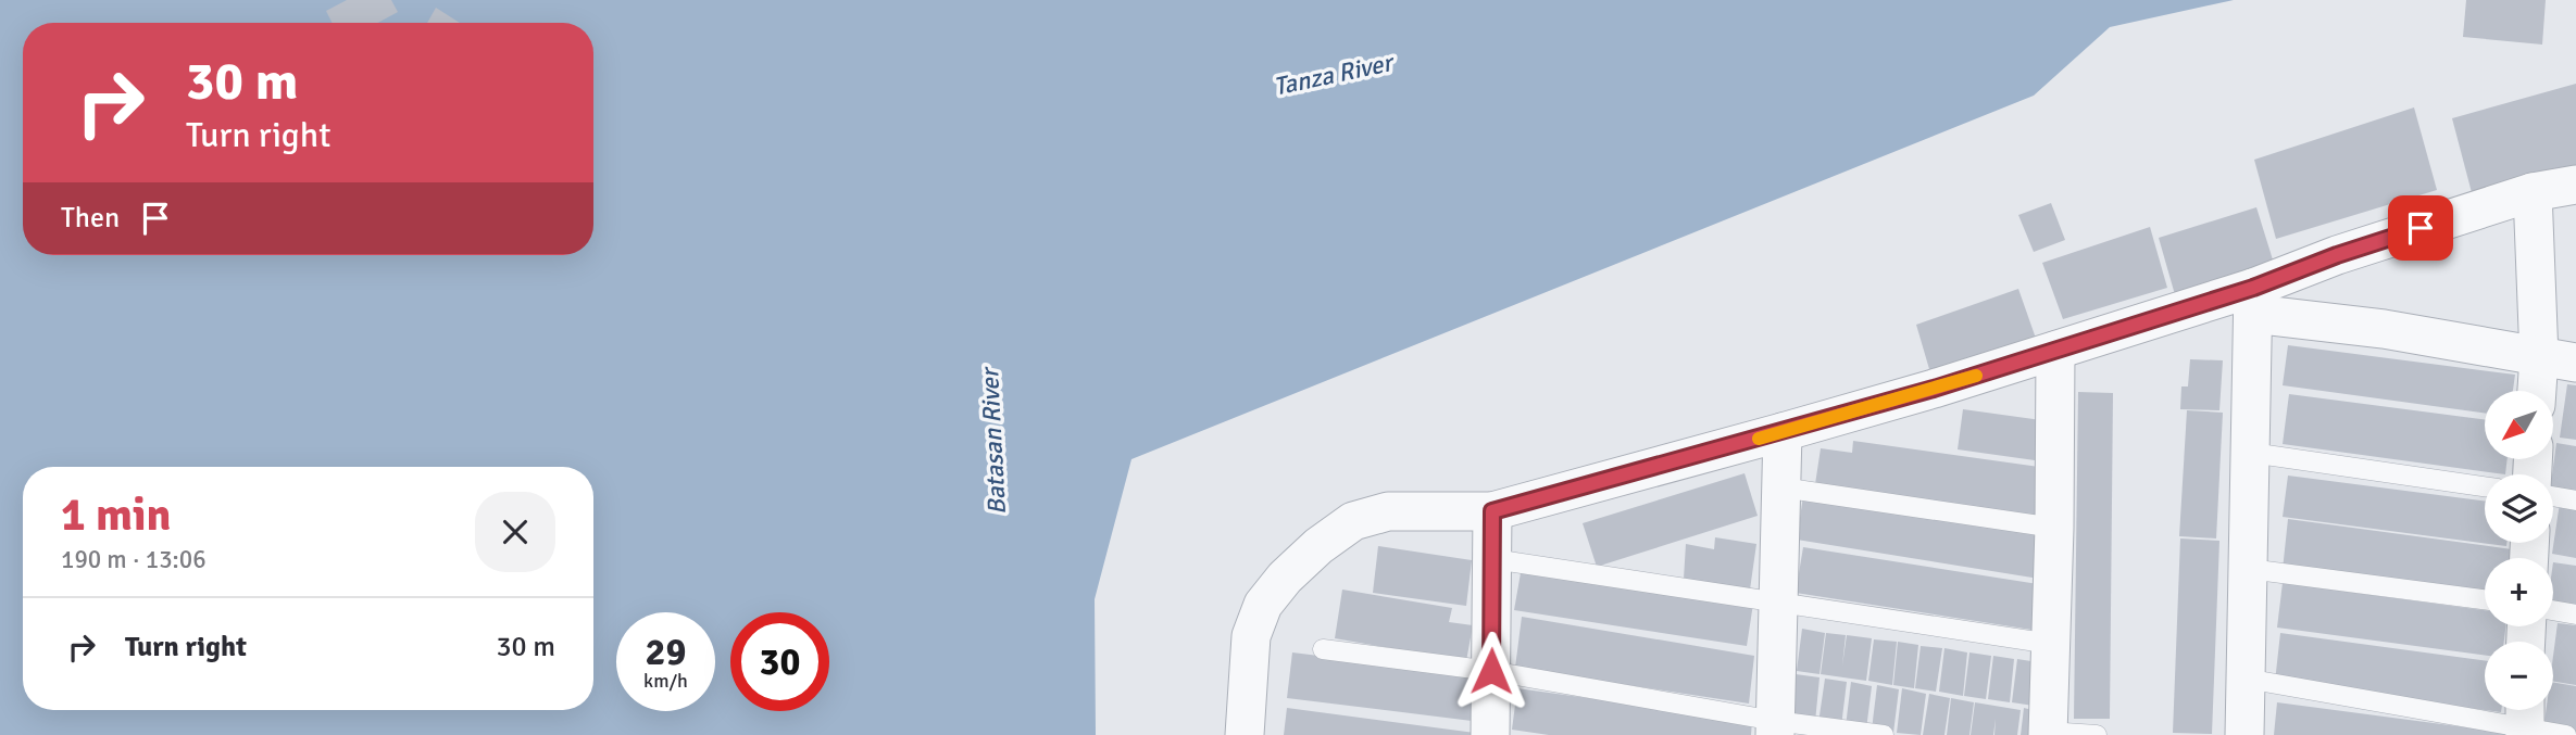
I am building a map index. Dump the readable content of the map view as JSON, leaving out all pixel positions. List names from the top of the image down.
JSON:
{
  "water": ["Tanza River", "Batasan River"],
  "north": "bottom left",
  "page": {
    "turn": ["30 m", "Turn right"],
    "then": "Then",
    "map_buttons": ["+", "−"],
    "heading": ["1 min", "190 m · 13:06"],
    "list": [
      {
        "name": "Turn right",
        "value": "30 m"
      }
    ],
    "speed": "29 km/h",
    "limit": "30"
  }
}
